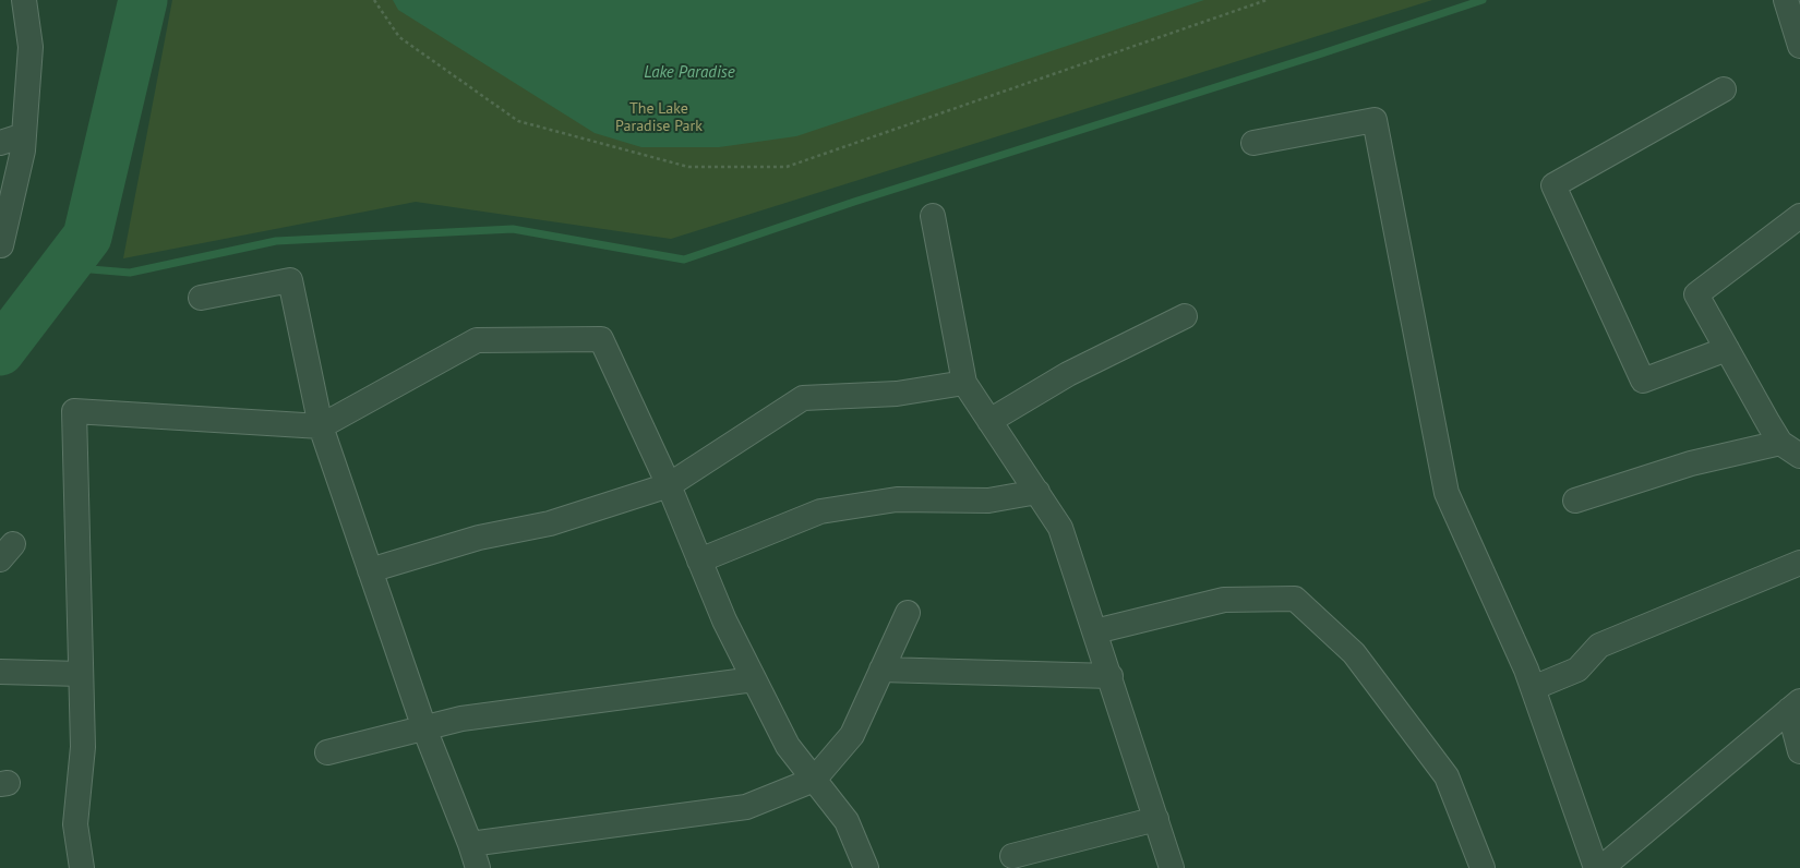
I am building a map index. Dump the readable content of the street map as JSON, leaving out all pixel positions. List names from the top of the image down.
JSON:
{
  "water": ["Lake Paradise"],
  "parks": ["The Lake Paradise Park"]
}
